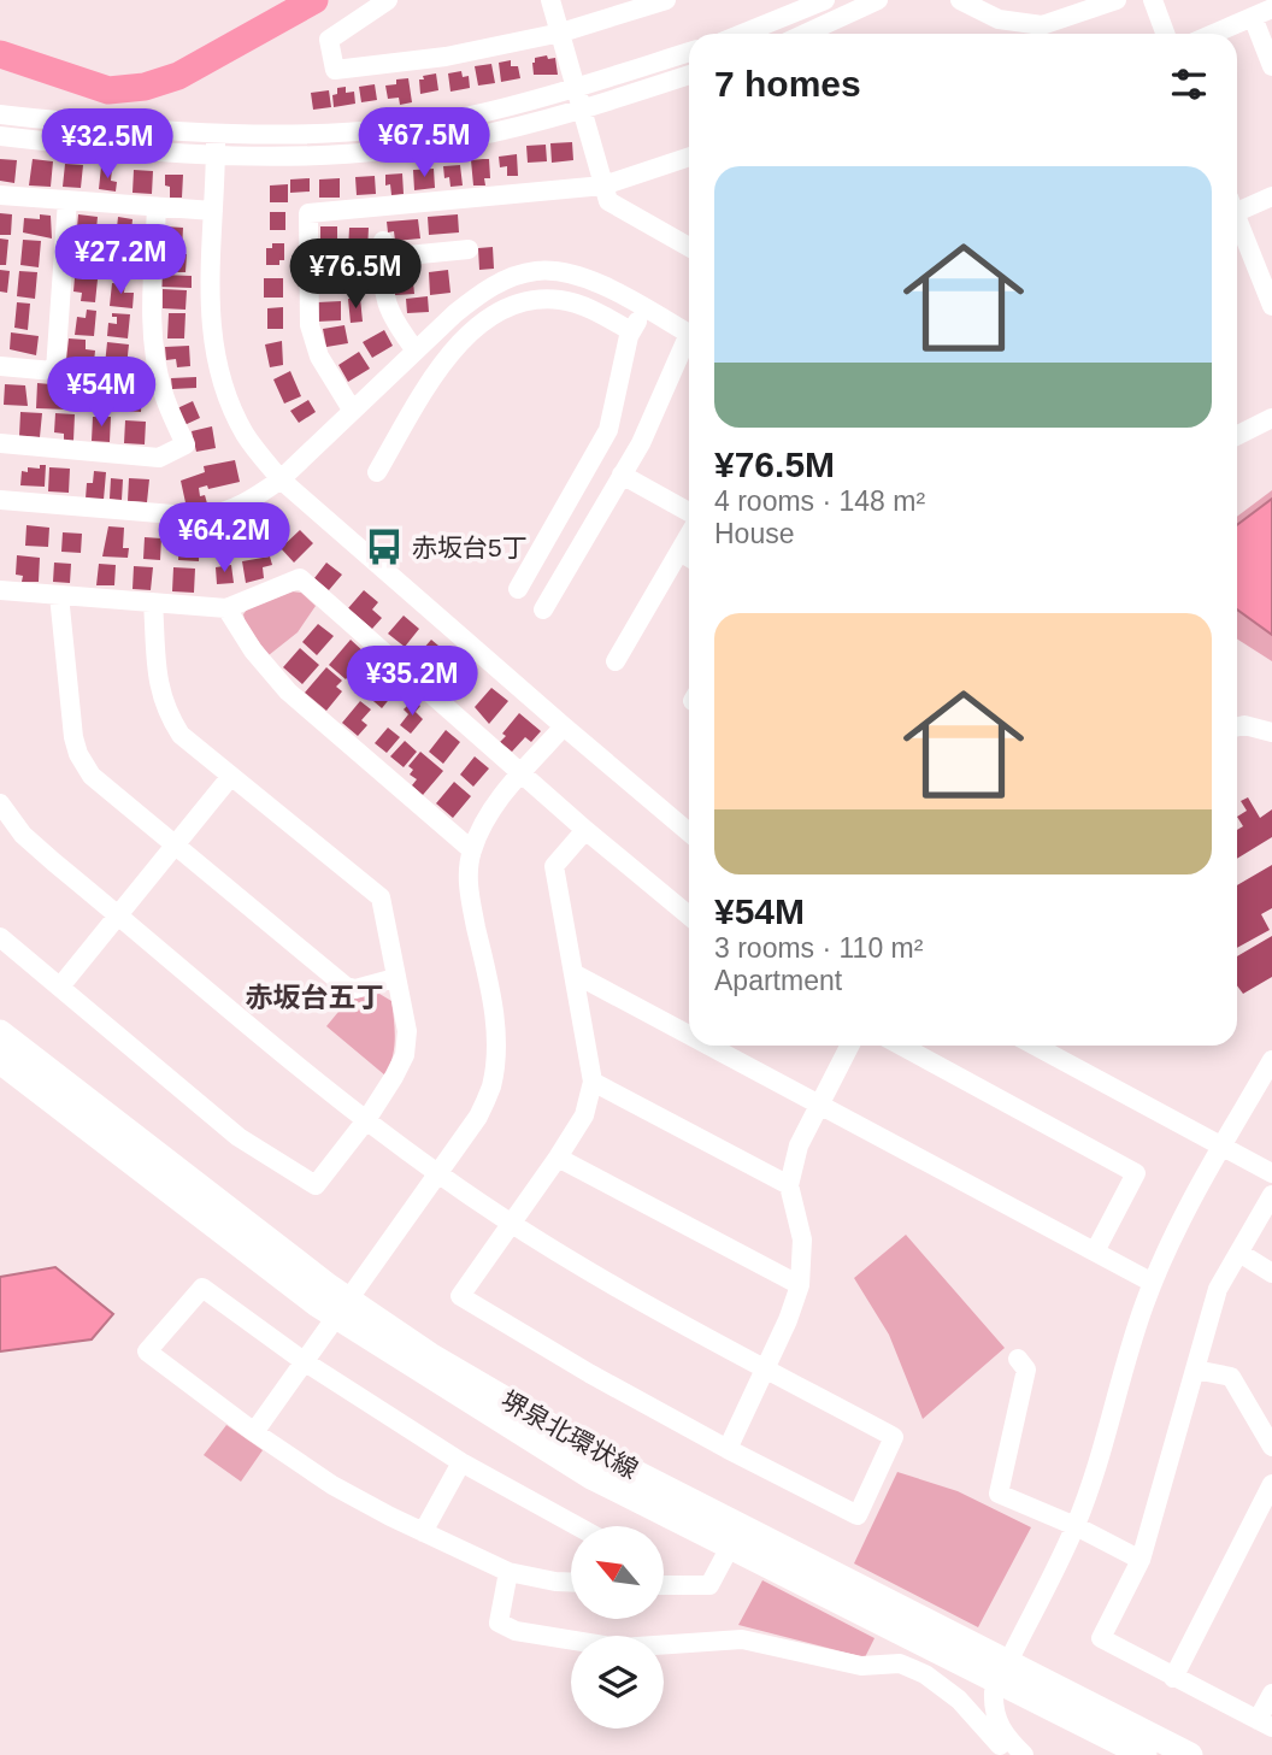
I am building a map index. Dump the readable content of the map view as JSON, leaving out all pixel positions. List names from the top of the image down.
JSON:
{
  "streets": {
    "main road": ["堺泉北環状線"]
  },
  "districts": ["赤坂台五丁"],
  "places": {
    "bus stop": ["赤坂台5丁"]
  },
  "north": "top left",
  "page": {
    "heading": "7 homes",
    "price": [
      "¥67.5M",
      "¥32.5M",
      "¥27.2M",
      "¥76.5M",
      "¥54M",
      "¥64.2M",
      "¥35.2M"
    ],
    "list": [
      {
        "name": "¥76.5M",
        "note": "4 rooms · 148 m² · House"
      },
      {
        "name": "¥54M",
        "note": "3 rooms · 110 m² · Apartment"
      }
    ]
  }
}
